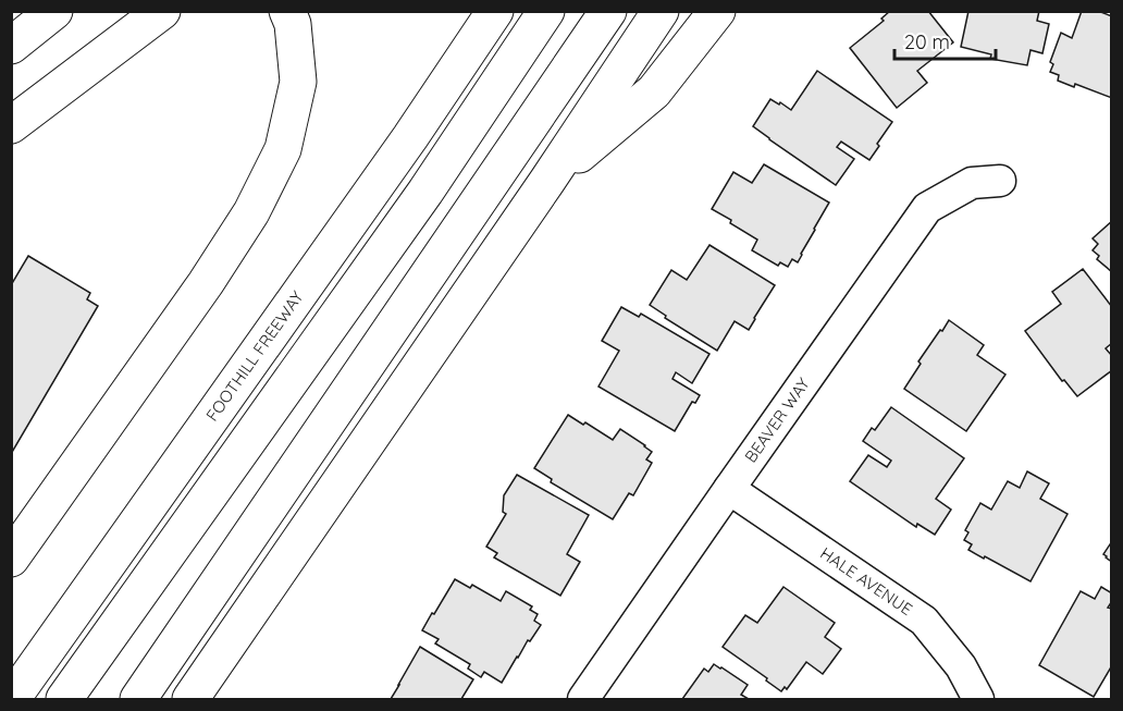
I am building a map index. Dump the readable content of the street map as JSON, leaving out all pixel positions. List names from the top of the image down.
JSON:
{
  "streets": {
    "main road": ["FOOTHILL FREEWAY"],
    "street": ["BEAVER WAY", "HALE AVENUE"]
  },
  "crossings": [
    ["BEAVER WAY", "HALE AVENUE"]
  ],
  "scale_bar": "20 m"
}
